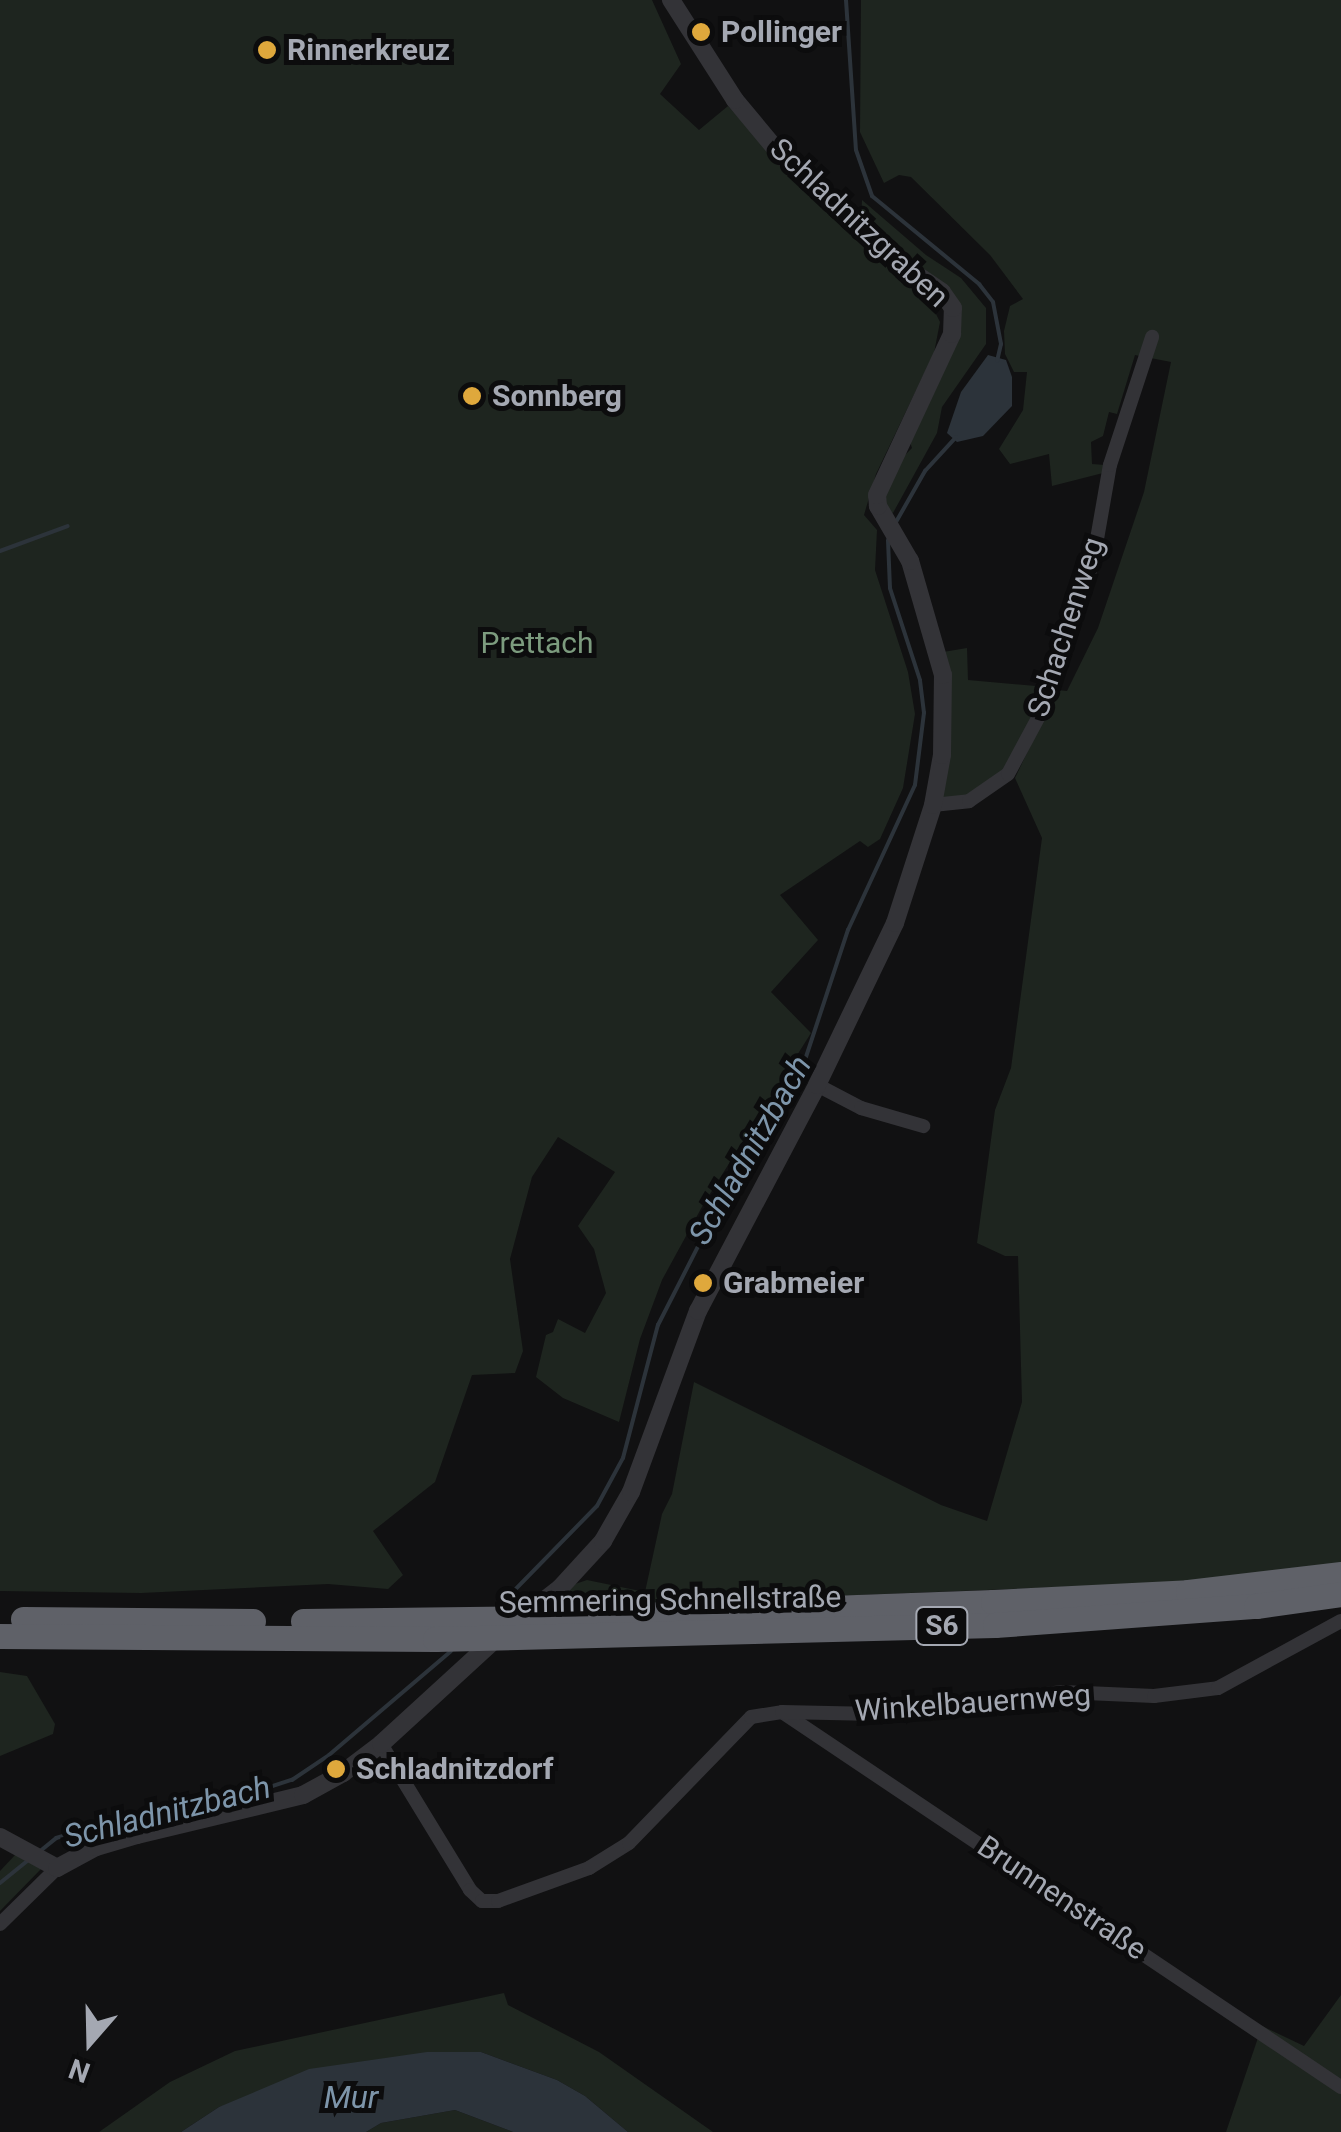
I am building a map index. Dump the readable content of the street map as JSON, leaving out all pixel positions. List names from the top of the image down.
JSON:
{
  "streets": {
    "highway": ["Semmering Schnellstraße", "S6"],
    "street": [
      "Schladnitzgraben",
      "Schachenweg",
      "Winkelbauernweg",
      "Brunnenstraße"
    ]
  },
  "crossings": [
    ["Schladnitzgraben", "Schachenweg"],
    ["Schladnitzgraben", "Winkelbauernweg"],
    ["Winkelbauernweg", "Brunnenstraße"]
  ],
  "water": ["Schladnitzbach", "Mur"],
  "parks": ["Prettach"],
  "places": [
    "Pollinger",
    "Rinnerkreuz",
    "Sonnberg",
    "Grabmeier",
    "Schladnitzdorf"
  ],
  "north": "bottom"
}
